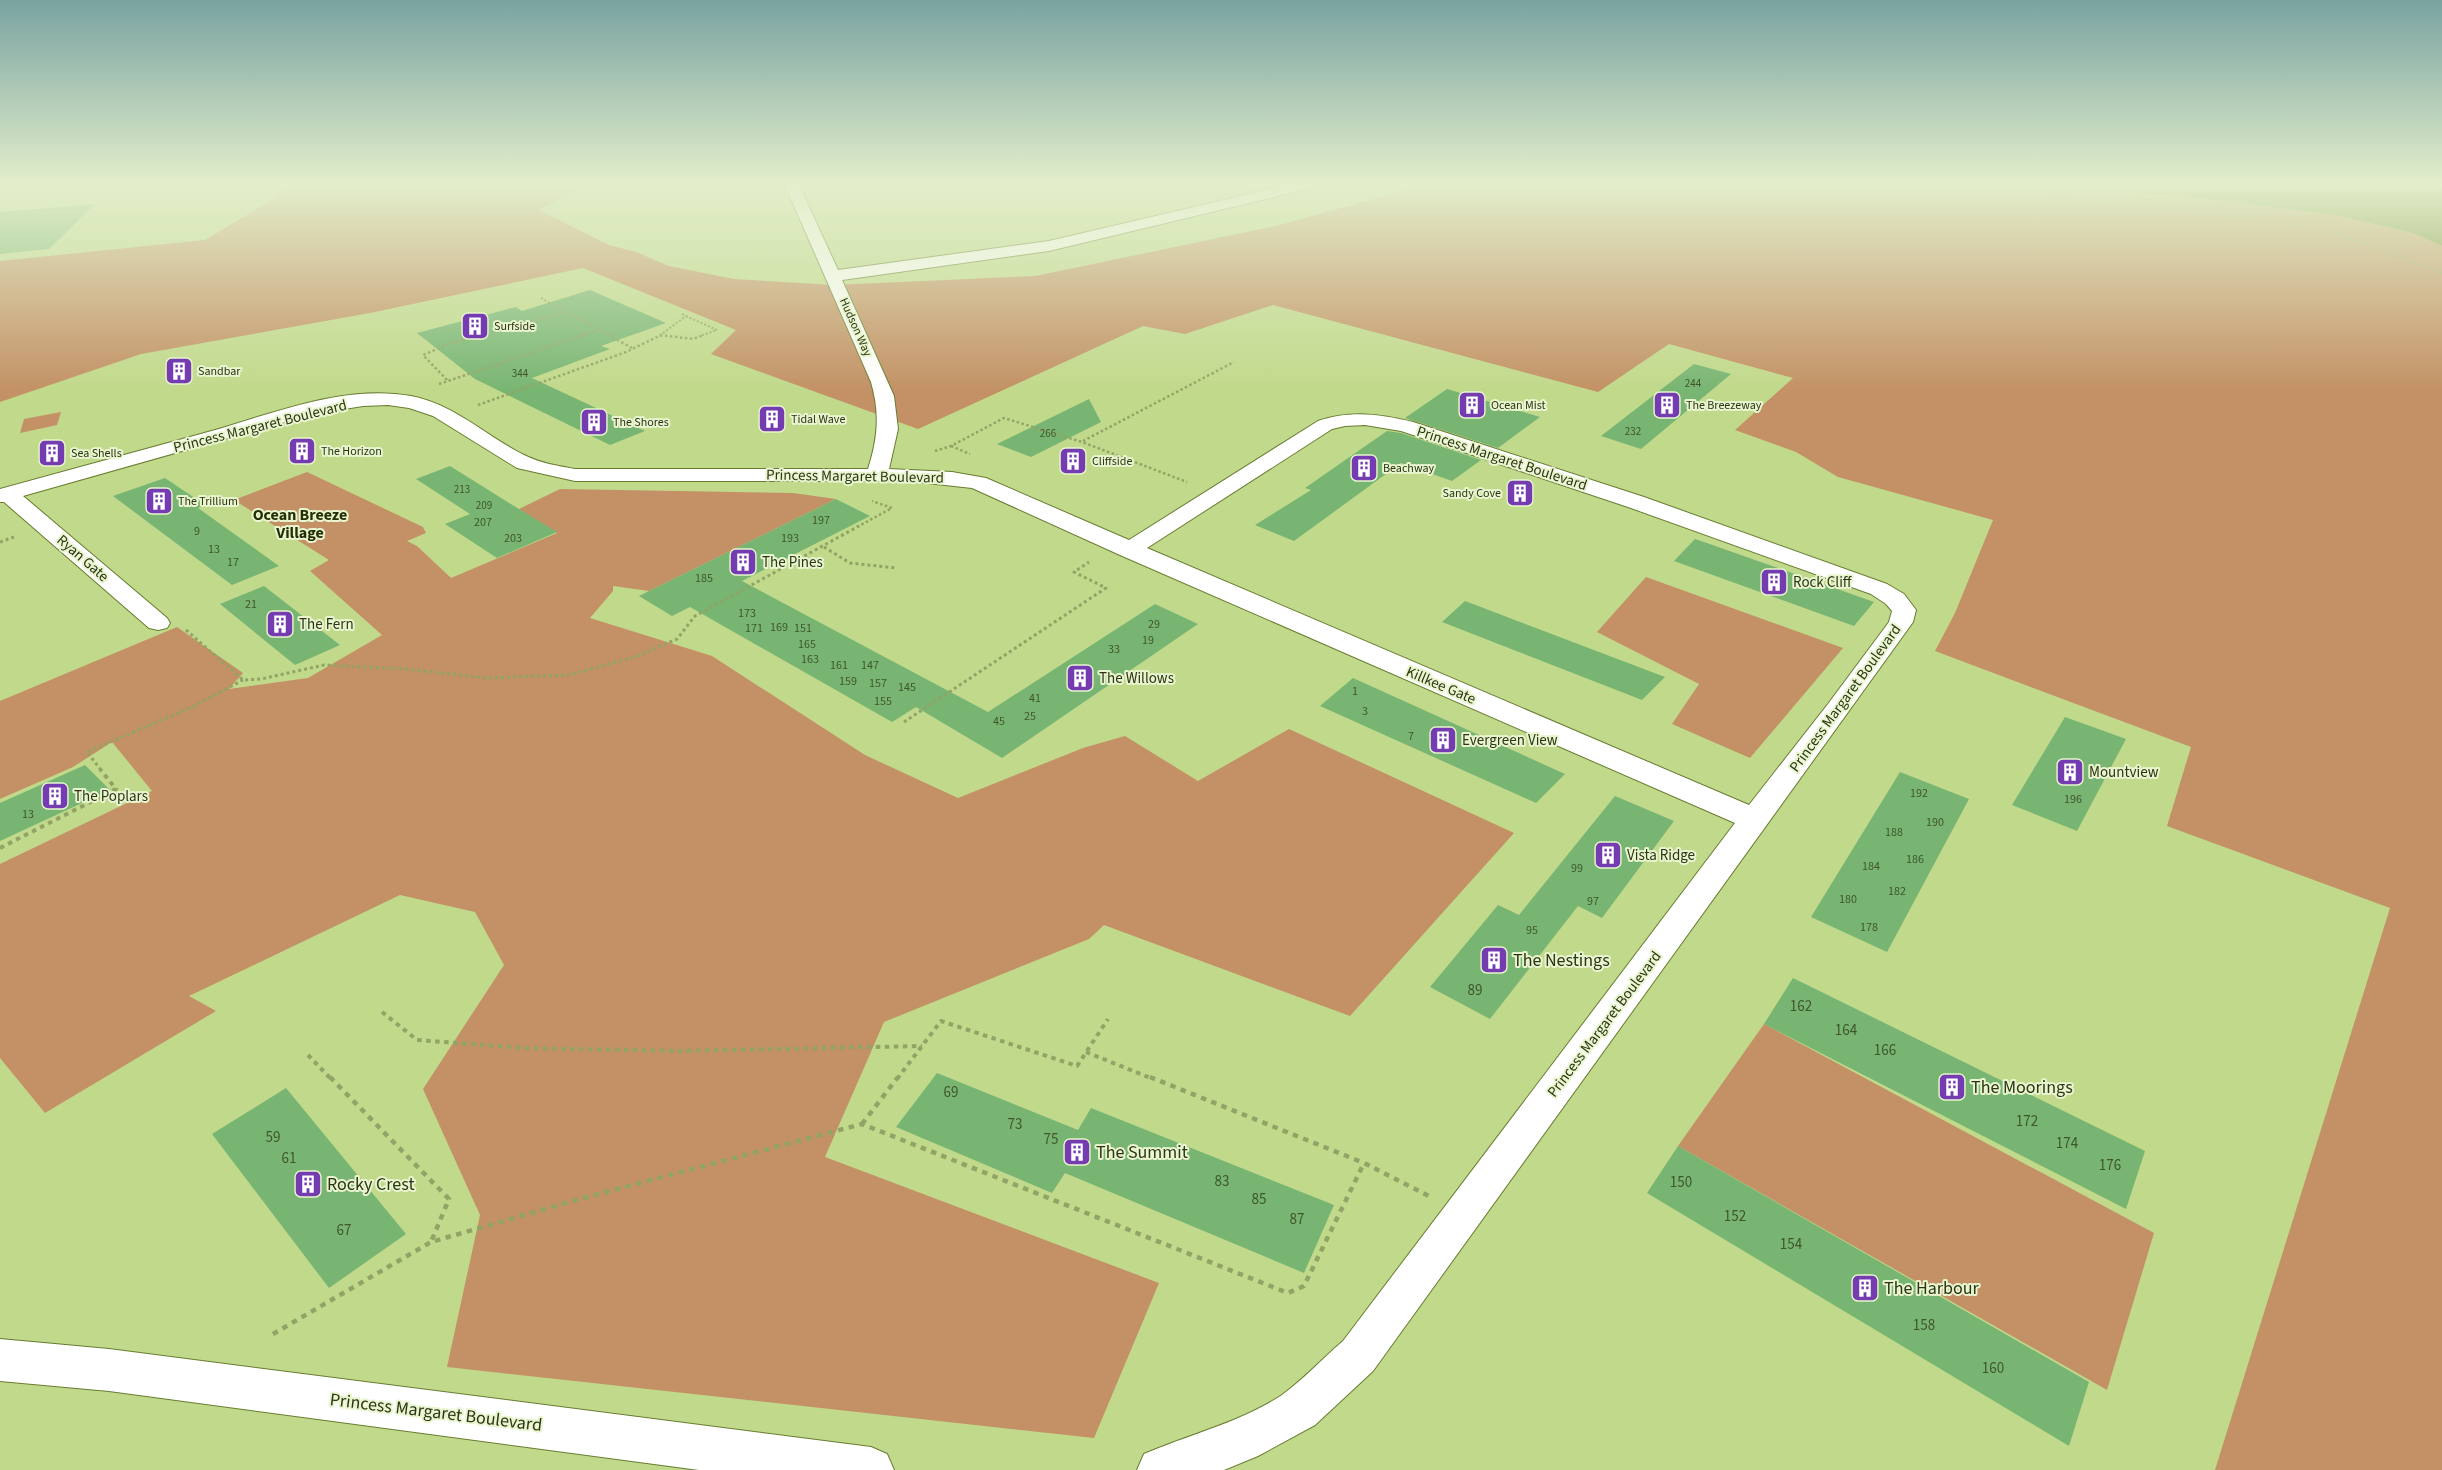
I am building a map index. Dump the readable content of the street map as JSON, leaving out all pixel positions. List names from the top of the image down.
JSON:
{
  "streets": {
    "street": [
      "Hudson Way",
      "Princess Margaret Boulevard",
      "Ryan Gate",
      "Killkee Gate"
    ]
  },
  "crossings": [
    ["Hudson Way", "Princess Margaret Boulevard"],
    ["Princess Margaret Boulevard", "Ryan Gate"],
    ["Princess Margaret Boulevard", "Killkee Gate"]
  ],
  "districts": ["Ocean Breeze Village"],
  "places": {
    "building": [
      "Surfside",
      "Sandbar",
      "Ocean Mist",
      "The Breezeway",
      "Tidal Wave",
      "The Shores",
      "The Horizon",
      "Sea Shells",
      "Cliffside",
      "Beachway",
      "Sandy Cove",
      "The Trillium",
      "The Pines",
      "Rock Cliff",
      "The Fern",
      "The Willows",
      "Evergreen View",
      "Mountview",
      "The Poplars",
      "Vista Ridge",
      "The Nestings",
      "The Moorings",
      "The Summit",
      "Rocky Crest",
      "The Harbour"
    ]
  },
  "house_numbers": [
    "344",
    "244",
    "232",
    "266",
    "213",
    "209",
    "197",
    "207",
    "9",
    "203",
    "193",
    "13",
    "17",
    "185",
    "21",
    "173",
    "29",
    "169",
    "171",
    "151",
    "19",
    "165",
    "33",
    "163",
    "161",
    "147",
    "159",
    "157",
    "145",
    "1",
    "41",
    "155",
    "3",
    "25",
    "45",
    "7",
    "192",
    "196",
    "13",
    "190",
    "188",
    "186",
    "184",
    "99",
    "182",
    "180",
    "97",
    "178",
    "95",
    "89",
    "162",
    "164",
    "166",
    "69",
    "172",
    "73",
    "59",
    "75",
    "174",
    "61",
    "176",
    "83",
    "150",
    "85",
    "152",
    "87",
    "67",
    "154",
    "158",
    "160"
  ]
}
